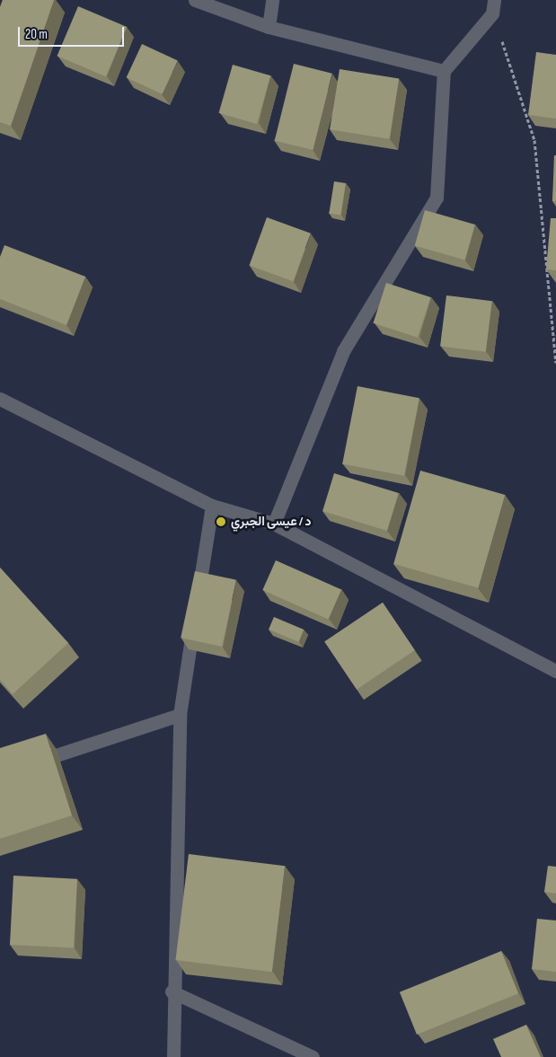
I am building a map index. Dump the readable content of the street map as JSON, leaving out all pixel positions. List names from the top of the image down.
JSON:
{
  "places": ["د / عيسى الجبري"],
  "scale_bar": "20 m"
}
